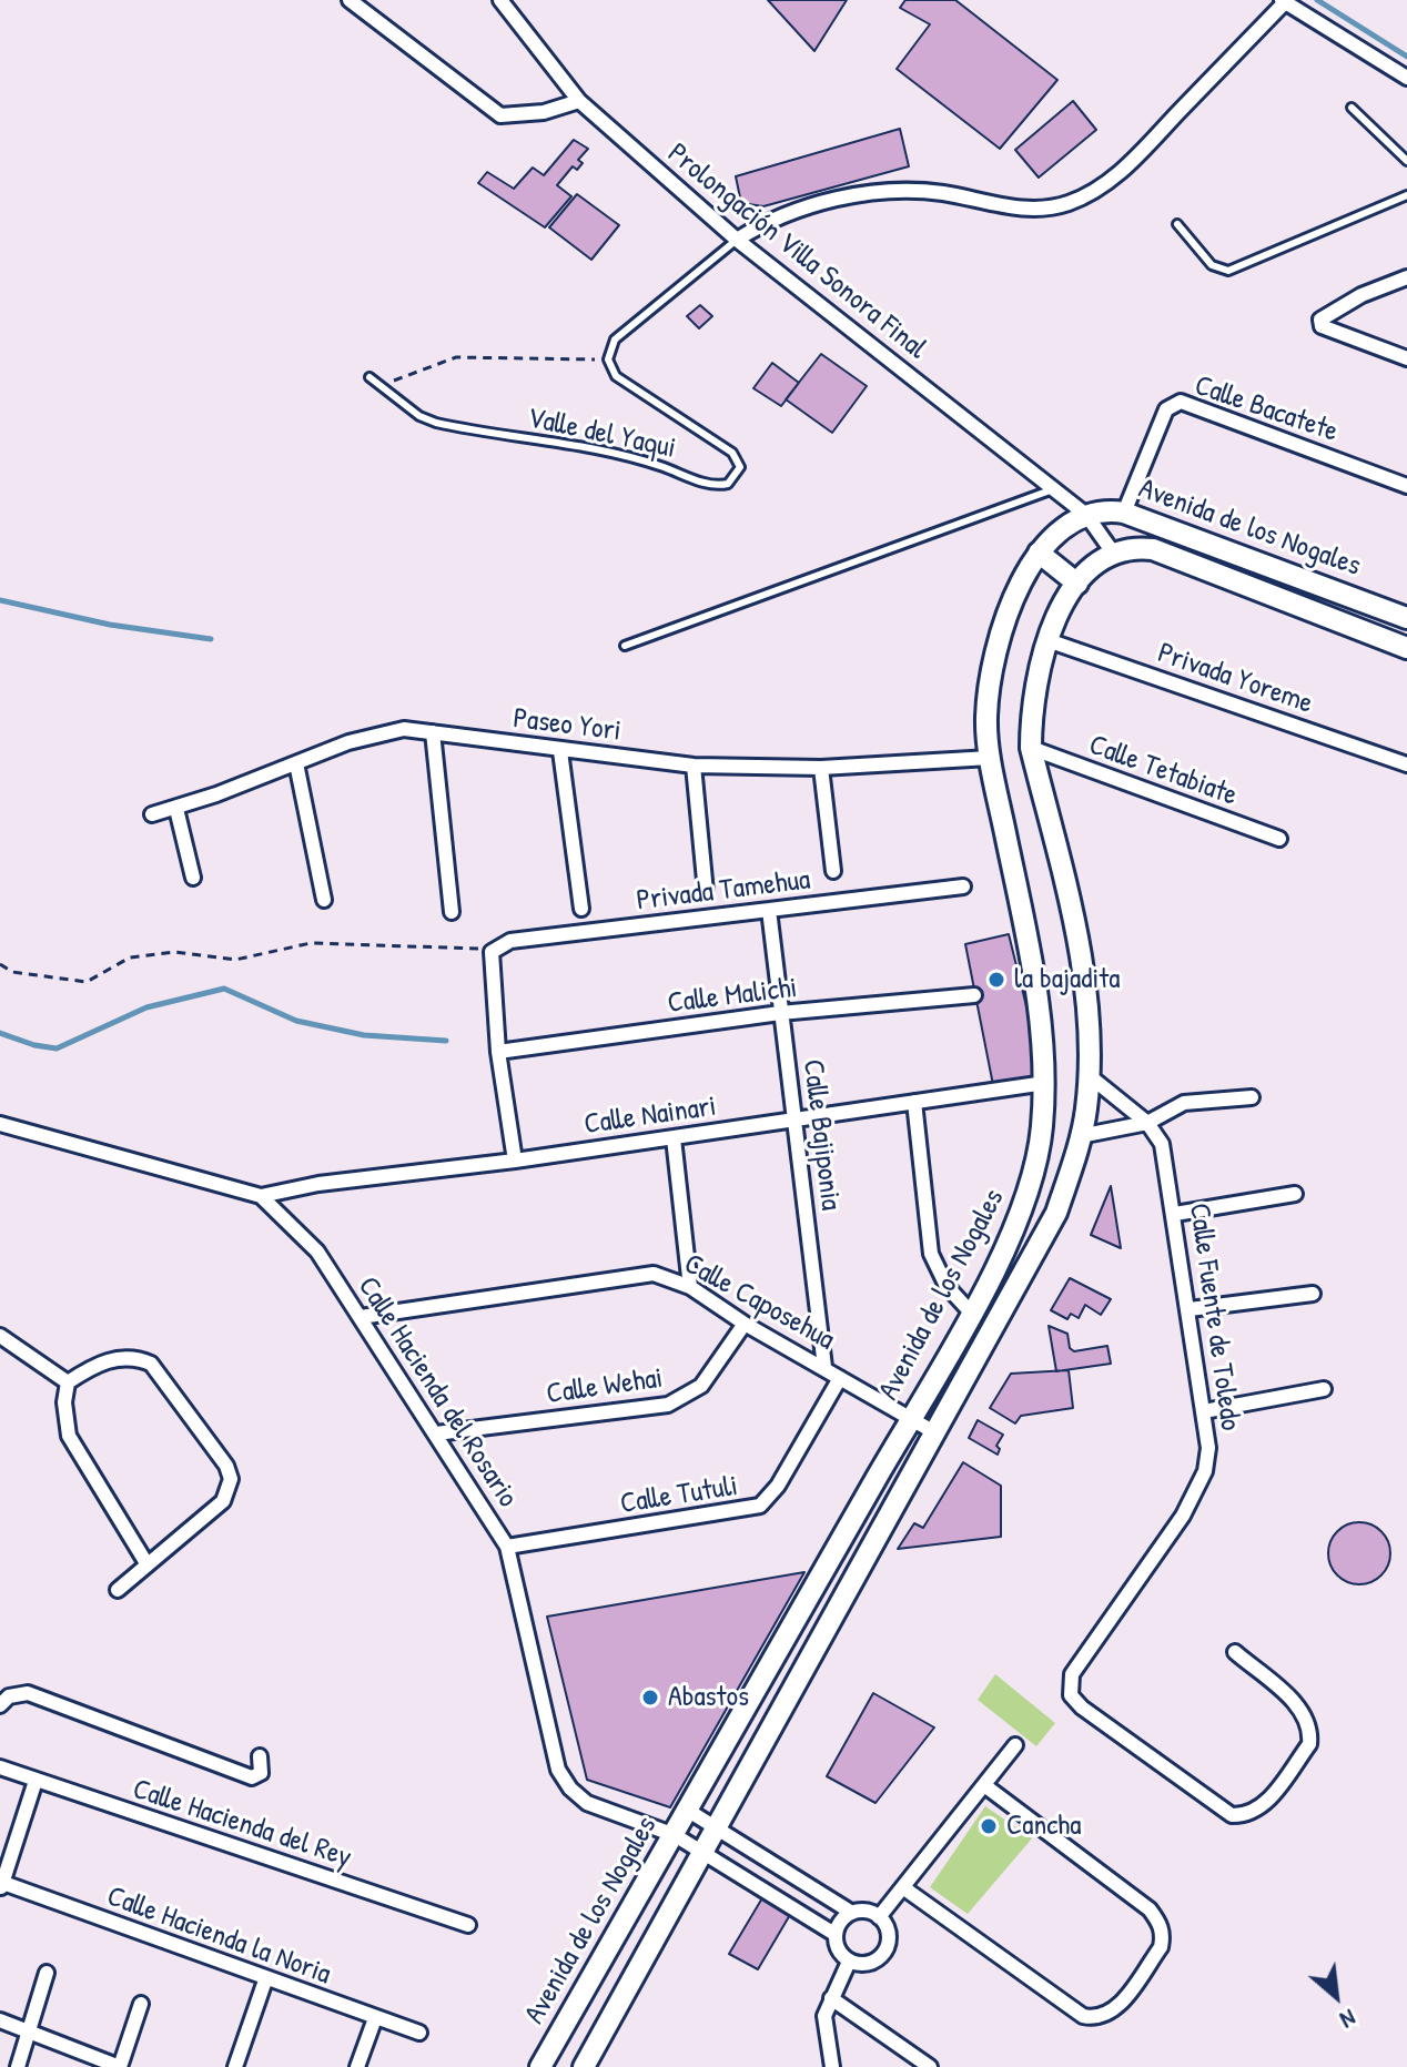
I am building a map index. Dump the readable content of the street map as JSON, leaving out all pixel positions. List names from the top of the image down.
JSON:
{
  "streets": {
    "main road": ["Avenida de los Nogales"],
    "street": [
      "Prolongación Villa Sonora Final",
      "Calle Bacatete",
      "Privada Yoreme",
      "Paseo Yori",
      "Calle Tetabiate",
      "Privada Tamehua",
      "Calle Malichi",
      "Calle Nainari",
      "Calle Bajiponia",
      "Calle Caposehua",
      "Calle Fuente de Toledo",
      "Calle Wehai",
      "Calle Hacienda del Rosario",
      "Calle Tutuli",
      "Calle Hacienda del Rey",
      "Calle Hacienda la Noria"
    ],
    "lane": ["Valle del Yaqui"]
  },
  "crossings": [
    ["Prolongación Villa Sonora Final", "Avenida de los Nogales"],
    ["Calle Bacatete", "Avenida de los Nogales"],
    ["Avenida de los Nogales", "Privada Yoreme"],
    ["Avenida de los Nogales", "Paseo Yori"],
    ["Avenida de los Nogales", "Calle Tetabiate"],
    ["Avenida de los Nogales", "Calle Nainari"],
    ["Avenida de los Nogales", "Calle Caposehua"],
    ["Avenida de los Nogales", "Calle Fuente de Toledo"],
    ["Avenida de los Nogales", "Calle Hacienda del Rosario"],
    ["Privada Tamehua", "Calle Bajiponia"],
    ["Calle Malichi", "Calle Bajiponia"],
    ["Calle Nainari", "Calle Bajiponia"],
    ["Calle Nainari", "Calle Hacienda del Rosario"],
    ["Calle Bajiponia", "Calle Caposehua"],
    ["Calle Caposehua", "Calle Wehai"],
    ["Calle Caposehua", "Calle Hacienda del Rosario"],
    ["Calle Caposehua", "Calle Tutuli"],
    ["Calle Wehai", "Calle Hacienda del Rosario"],
    ["Calle Hacienda del Rosario", "Calle Tutuli"]
  ],
  "places": ["la bajadita", "Abastos", "Cancha"],
  "north": "bottom right"
}
